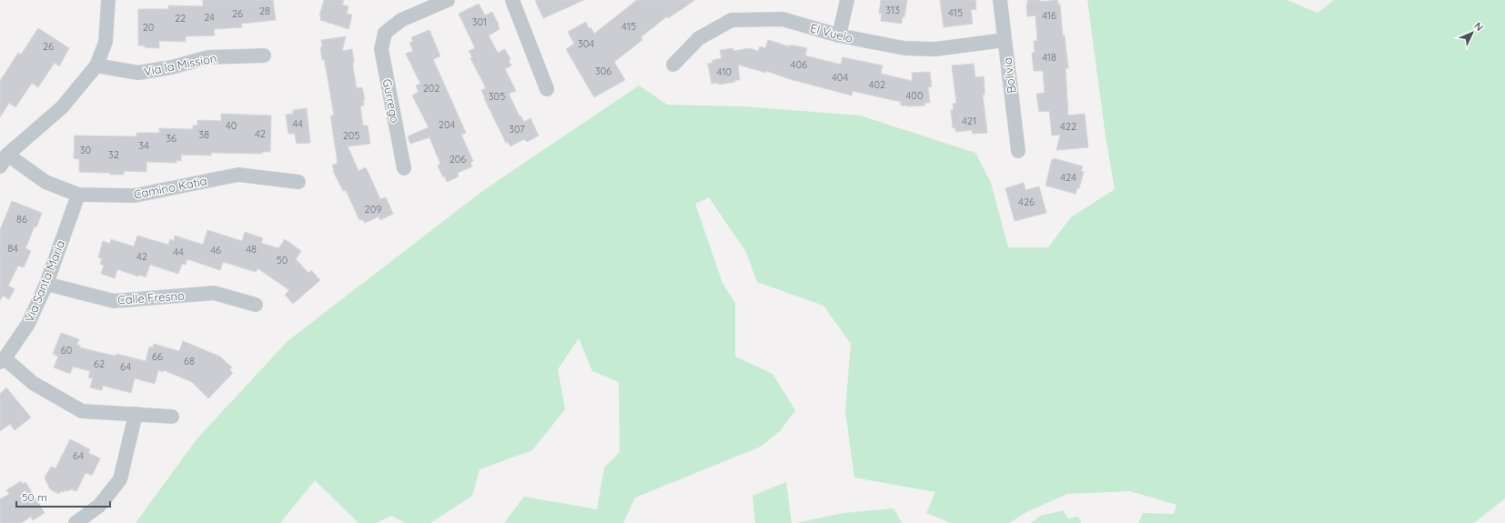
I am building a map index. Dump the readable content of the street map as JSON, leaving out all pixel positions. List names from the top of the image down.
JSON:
{
  "streets": {
    "street": [
      "El Vuelo",
      "Via la Mission",
      "Bolivia",
      "Gurrego",
      "Camino Katia",
      "Via Santa Maria",
      "Calle Fresno"
    ]
  },
  "crossings": [
    ["El Vuelo", "Bolivia"],
    ["Camino Katia", "Via Santa Maria"],
    ["Via Santa Maria", "Calle Fresno"]
  ],
  "house_numbers": [
    "313",
    "28",
    "415",
    "26",
    "416",
    "24",
    "22",
    "301",
    "415",
    "20",
    "304",
    "26",
    "418",
    "406",
    "306",
    "410",
    "404",
    "402",
    "202",
    "400",
    "305",
    "421",
    "44",
    "204",
    "40",
    "422",
    "307",
    "42",
    "38",
    "205",
    "36",
    "34",
    "30",
    "32",
    "206",
    "424",
    "426",
    "209",
    "86",
    "84",
    "48",
    "46",
    "44",
    "42",
    "50",
    "60",
    "66",
    "68",
    "62",
    "64",
    "64"
  ],
  "scale_bar": "50 m",
  "north": "top right"
}
